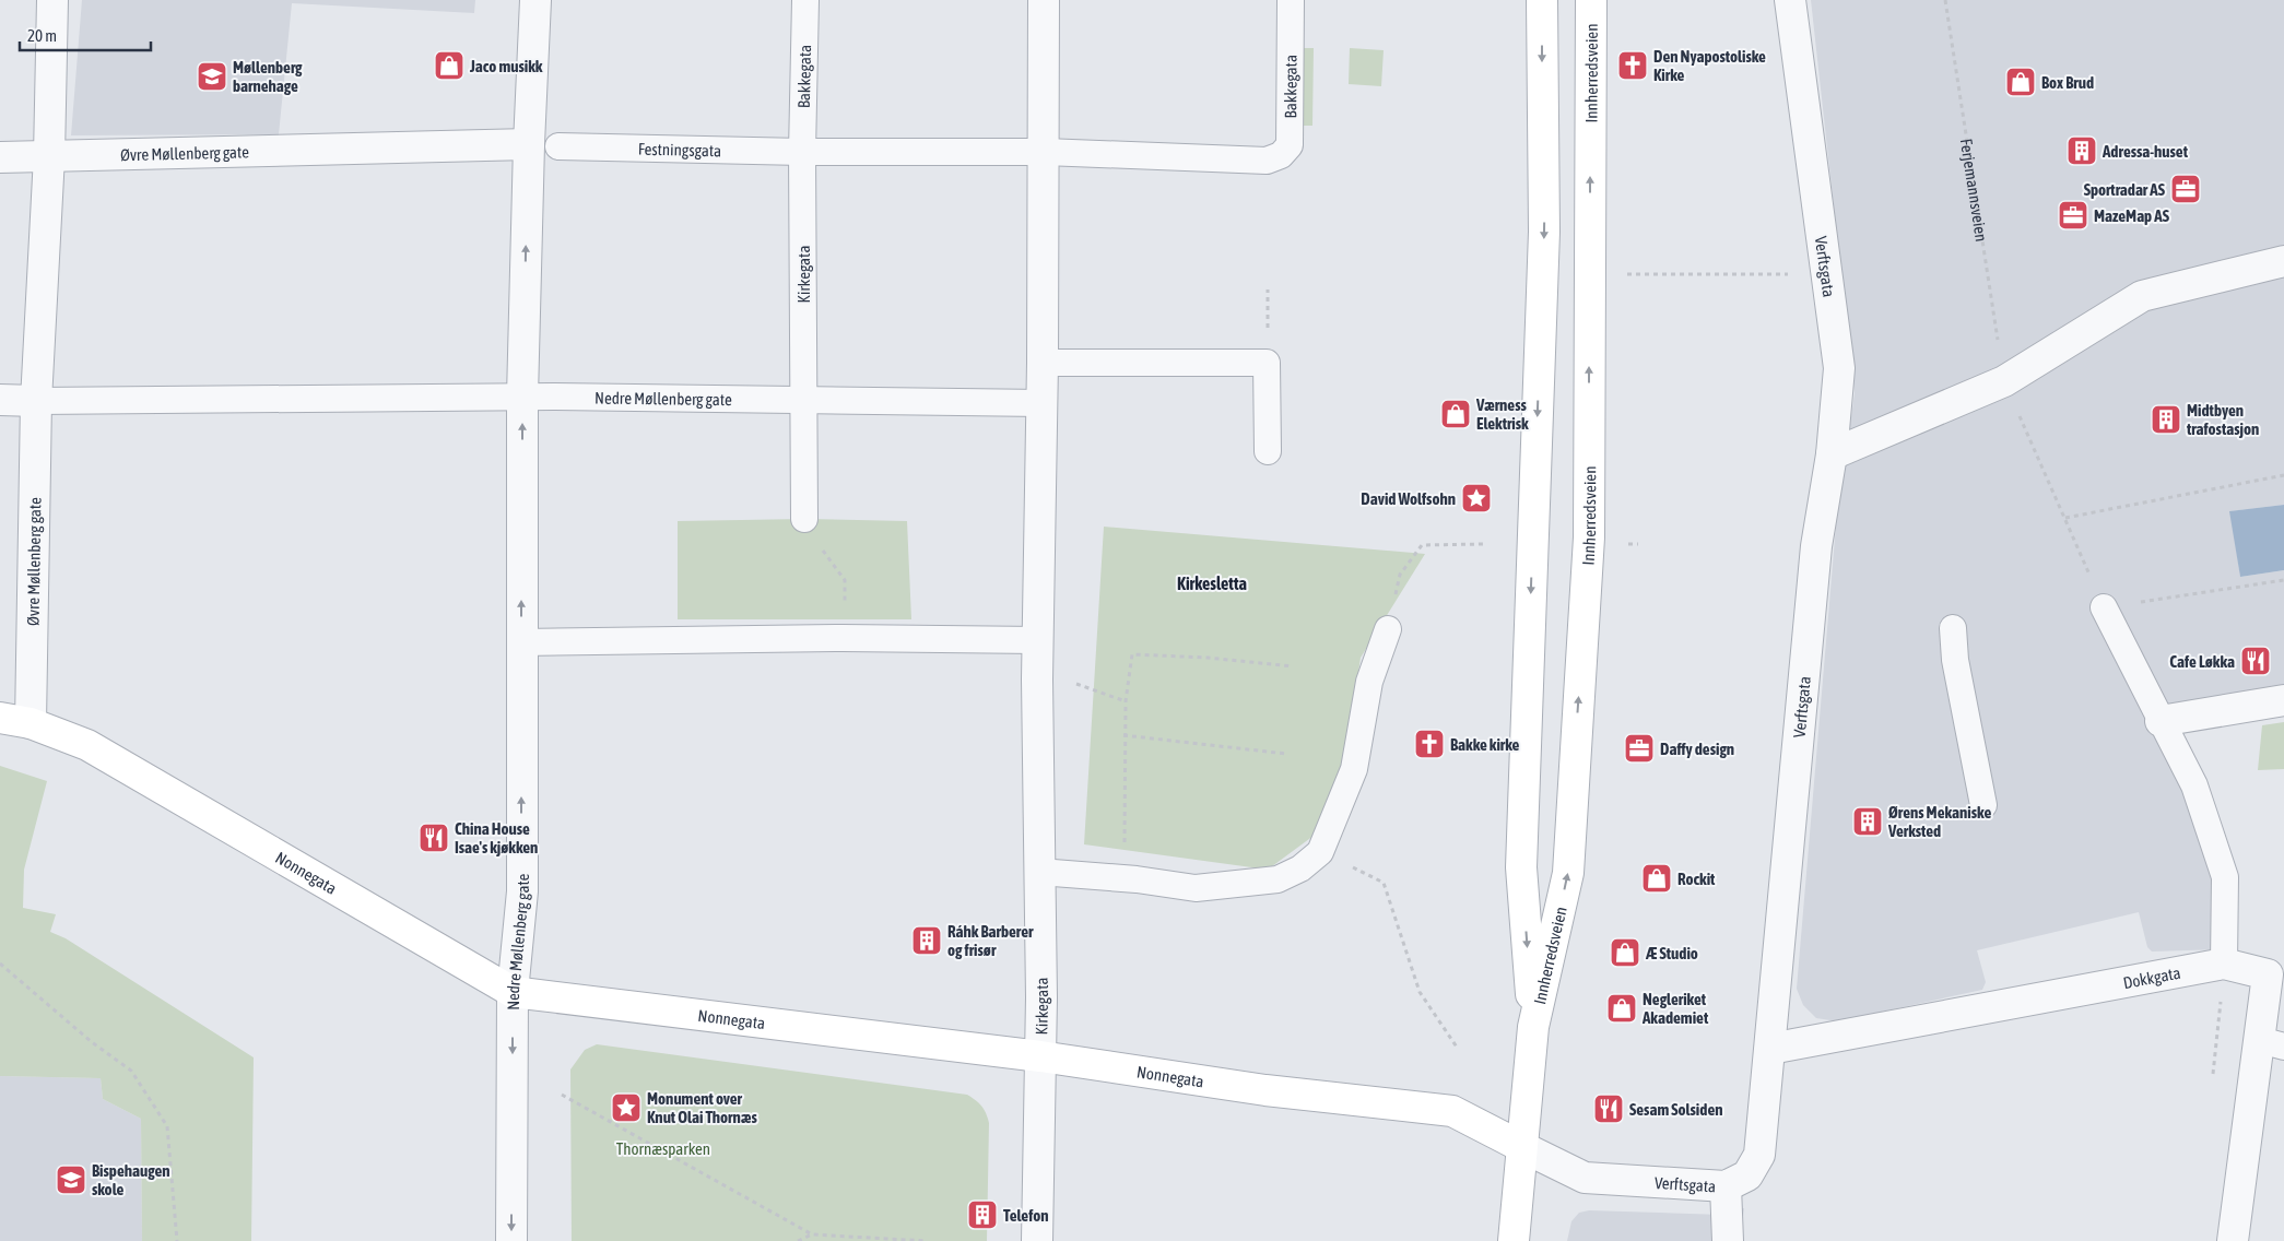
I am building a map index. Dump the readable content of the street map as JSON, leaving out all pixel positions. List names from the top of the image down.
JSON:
{
  "streets": {
    "main road": ["Innherredsveien", "Nonnegata"],
    "street": [
      "Øvre Møllenberg gate",
      "Verftsgata",
      "Kirkegata",
      "Nedre Møllenberg gate",
      "Dokkgata"
    ],
    "lane": ["Bakkegata", "Festningsgata"],
    "path": ["Ferjemannsveien"]
  },
  "crossings": [
    ["Innherredsveien", "Verftsgata"],
    ["Innherredsveien", "Nonnegata"],
    ["Bakkegata", "Festningsgata"],
    ["Bakkegata", "Kirkegata"],
    ["Festningsgata", "Kirkegata"],
    ["Øvre Møllenberg gate", "Nedre Møllenberg gate"],
    ["Øvre Møllenberg gate", "Nonnegata"],
    ["Verftsgata", "Nonnegata"],
    ["Verftsgata", "Dokkgata"],
    ["Kirkegata", "Nedre Møllenberg gate"],
    ["Kirkegata", "Nonnegata"],
    ["Nedre Møllenberg gate", "Nonnegata"]
  ],
  "districts": ["Kirkesletta"],
  "parks": ["Thornæsparken"],
  "places": {
    "shop": [
      "Jaco musikk",
      "Box Brud",
      "Værness Elektrisk",
      "Rockit",
      "Æ Studio",
      "Negleriket Akademiet"
    ],
    "church": ["Den Nyapostoliske Kirke", "Bakke kirke"],
    "school or university": ["Møllenberg barnehage", "Bispehaugen skole"],
    "building": [
      "Adressa-huset",
      "Midtbyen trafostasjon",
      "Ørens Mekaniske Verksted",
      "Ráhk Barberer og frisør",
      "Telefon"
    ],
    "office": ["Sportradar AS", "MazeMap AS", "Daffy design"],
    "place": ["David Wolfsohn", "Monument over Knut Olai Thornæs"],
    "restaurant": ["Cafe Løkka", "China House Isae's kjøkken", "Sesam Solsiden"]
  },
  "scale_bar": "20 m"
}
